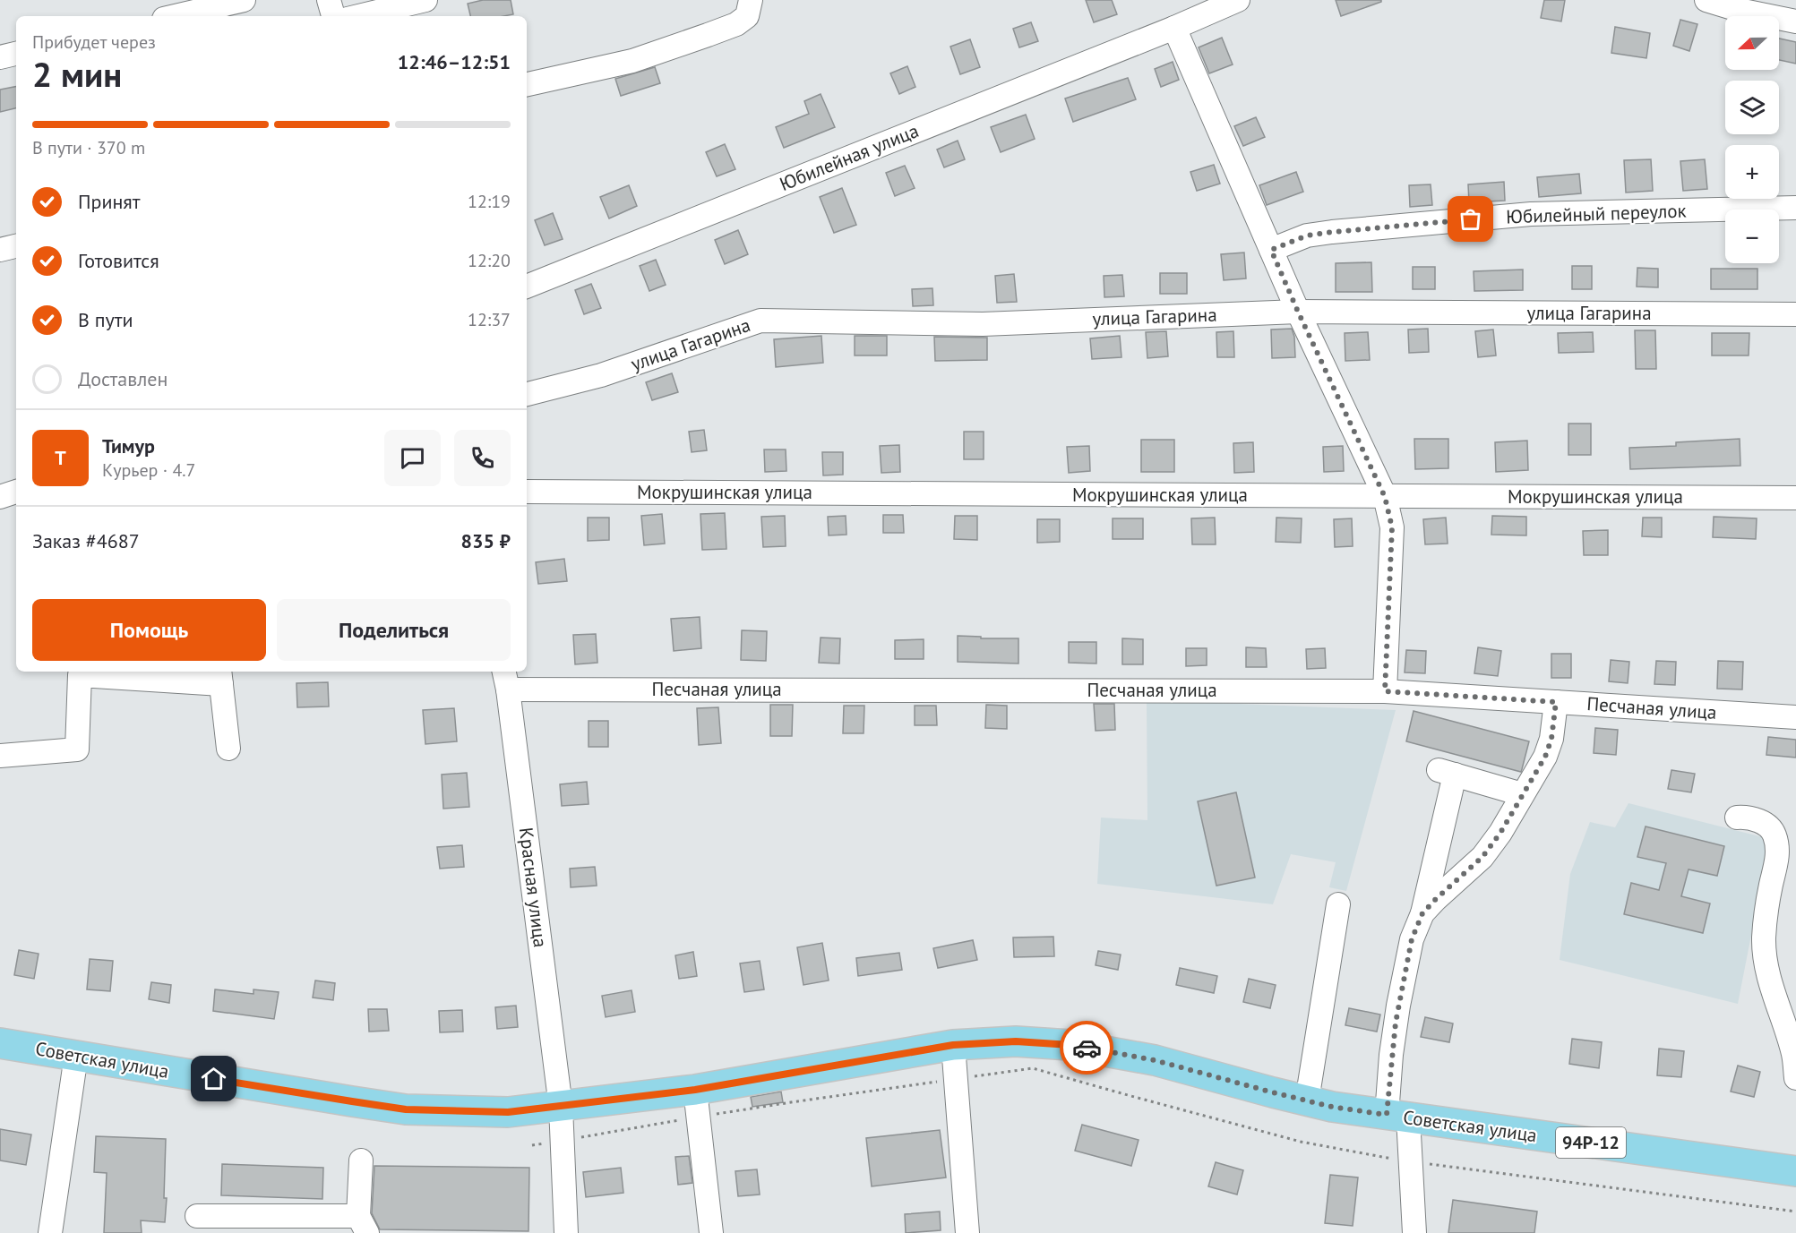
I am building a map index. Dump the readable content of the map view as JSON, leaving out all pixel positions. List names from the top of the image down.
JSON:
{
  "streets": {
    "main road": ["Советская улица", "94Р-12"],
    "street": [
      "Юбилейная улица",
      "Юбилейный переулок",
      "улица Гагарина",
      "Мокрушинская улица",
      "Песчаная улица",
      "Красная улица"
    ]
  },
  "crossings": [
    ["Песчаная улица", "Красная улица"],
    ["Красная улица", "Советская улица"]
  ],
  "north": "left",
  "page": {
    "map_buttons": ["+", "−"],
    "heading": ["2 мин", "Прибудет через", "12:46–12:51"],
    "panel": [
      "Тимур",
      "Курьер · 4.7",
      "Заказ #4687",
      "835 ₽"
    ],
    "bar": "В пути · 370 m",
    "list": [
      ["Принят", "12:19"],
      ["Готовится", "12:20"],
      ["В пути", "12:37"],
      "Доставлен"
    ],
    "round": "Т",
    "buttons": ["Помощь", "Поделиться"]
  }
}
